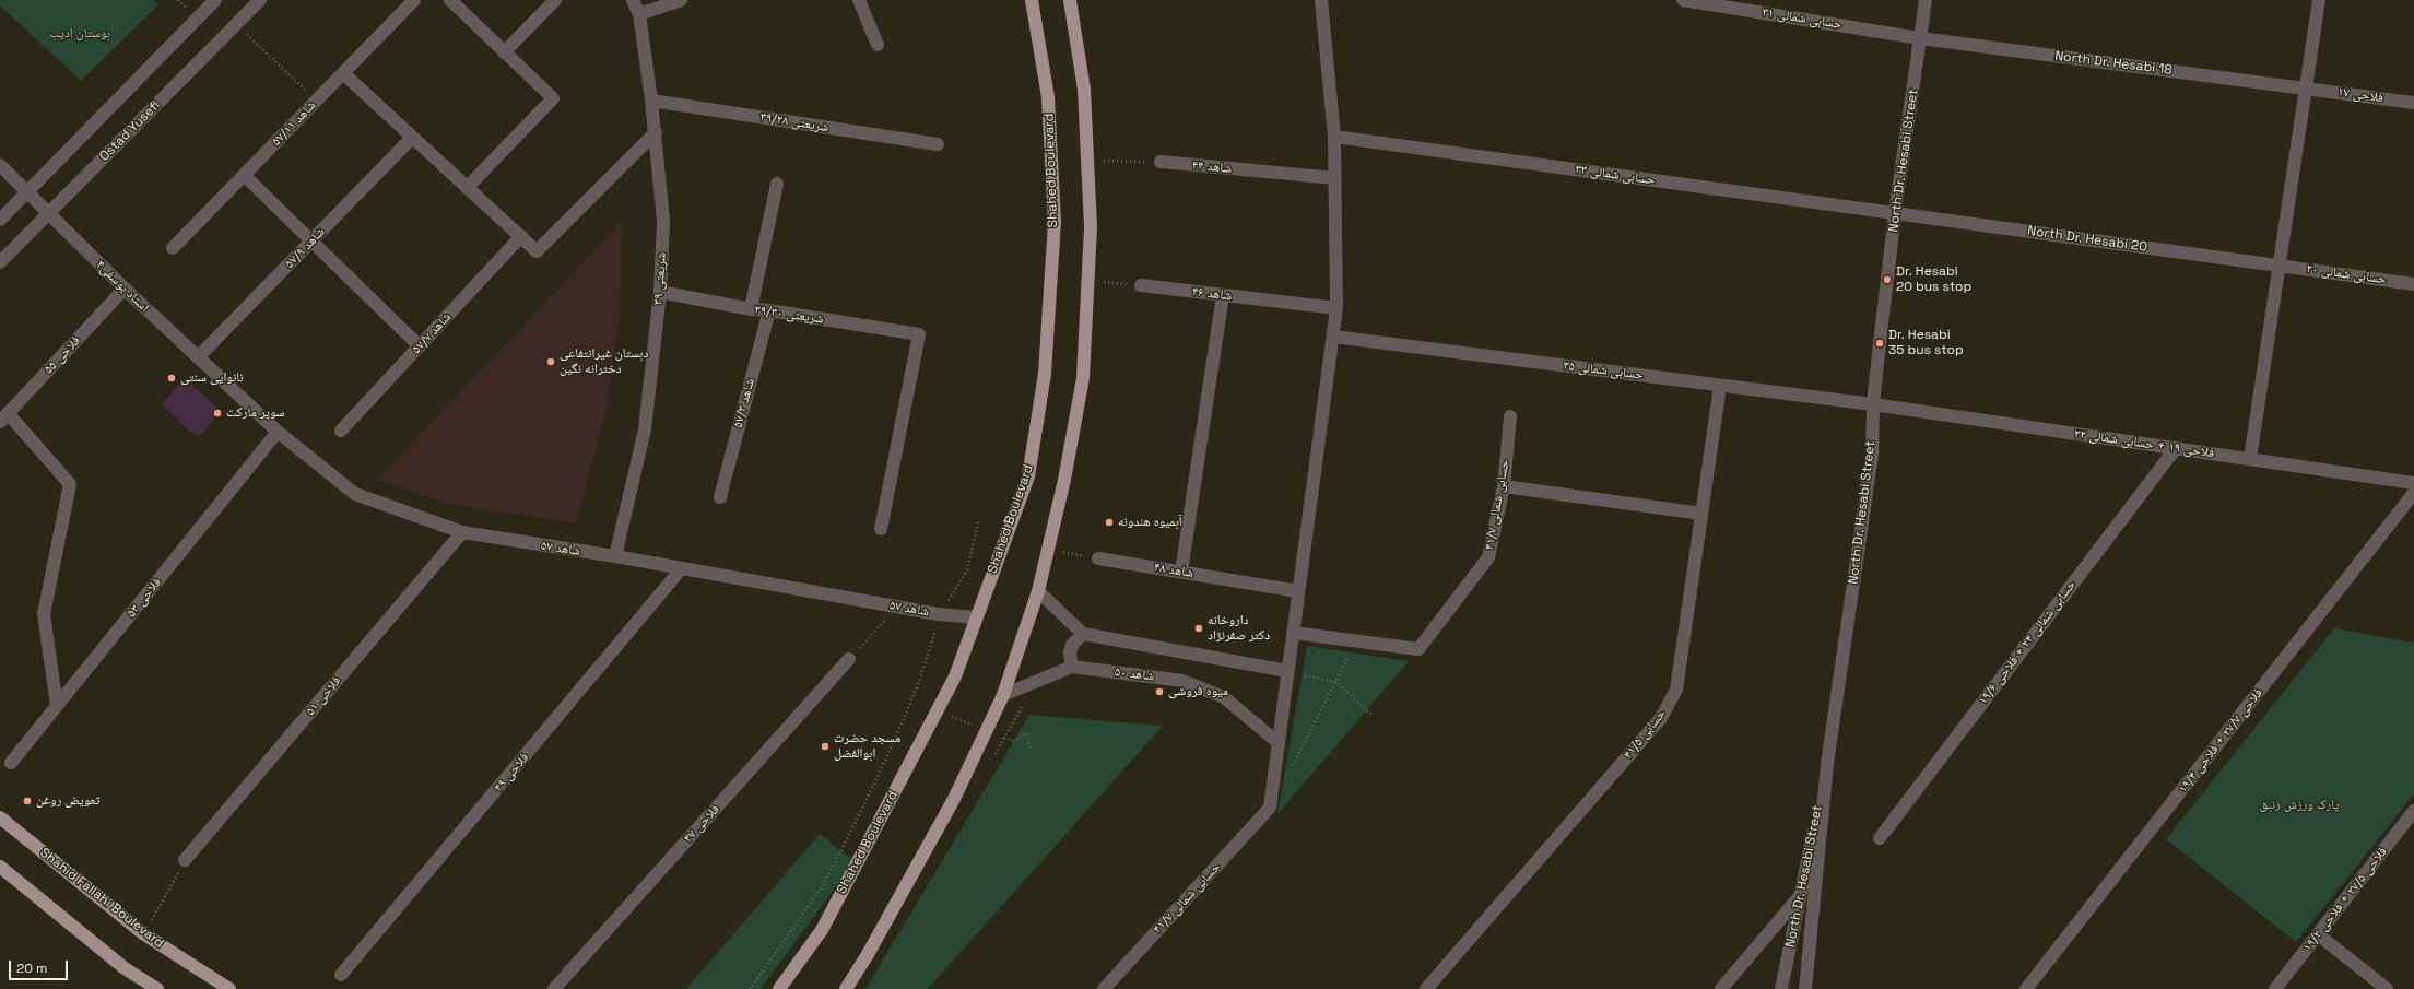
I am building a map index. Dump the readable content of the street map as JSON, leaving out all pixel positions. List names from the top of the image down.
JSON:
{
  "streets": {
    "main road": ["Shahed Boulevard", "Shahid Fallahi Boulevard"],
    "street": [
      "حسابی شمالی ۳۱",
      "North Dr. Hesabi 18",
      "فلاحی ۱۷",
      "شریعتی ۳۹/۲۸",
      "شاهد ۵۷/۱۱",
      "Ostad Yusefi",
      "North Dr. Hesabi Street",
      "شاهد ۴۴",
      "حسابی شمالی ۳۳",
      "North Dr. Hesabi 20",
      "شاهد ۵۷/۹",
      "حسابی شمالی ۲۰",
      "شریعتی ۳۹",
      "استاد یوسفی۴",
      "شاهد ۴۶",
      "شریعتی ۳۹/۳۰",
      "شاهد ۵۷/۷",
      "فلاحی ۵۵",
      "حسابی شمالی ۳۵",
      "شاهد ۵۷/۳",
      "فلاحی ۱۹ + حسابی شمالی ۲۲",
      "حسابی شمالی ۴۱/۷",
      "شاهد ۵۷",
      "شاهد ۴۸",
      "فلاحی ۵۳",
      "حسابی شمالی ۲۴ + فلاحی ۱۹/۶",
      "شاهد ۵۰",
      "فلاحی ۵۱",
      "حسابی ۴۱/۵",
      "فلاحی ۲۷/۷ + فلاحی ۱۹/۴",
      "فلاحی ۴۹",
      "فلاحی ۴۷",
      "فلاحی ۲۷/۵ + فلاحی ۱۹/۲"
    ]
  },
  "crossings": [
    ["حسابی شمالی ۳۱", "North Dr. Hesabi 18"],
    ["حسابی شمالی ۳۱", "North Dr. Hesabi Street"],
    ["North Dr. Hesabi 18", "فلاحی ۱۷"],
    ["North Dr. Hesabi 18", "North Dr. Hesabi Street"],
    ["شریعتی ۳۹/۲۸", "شریعتی ۳۹"],
    ["Ostad Yusefi", "استاد یوسفی۴"],
    ["North Dr. Hesabi Street", "حسابی شمالی ۳۳"],
    ["North Dr. Hesabi Street", "North Dr. Hesabi 20"],
    ["North Dr. Hesabi Street", "حسابی شمالی ۳۵"],
    ["North Dr. Hesabi Street", "فلاحی ۱۹ + حسابی شمالی ۲۲"],
    ["Shahed Boulevard", "شاهد ۵۷"],
    ["حسابی شمالی ۳۳", "North Dr. Hesabi 20"],
    ["North Dr. Hesabi 20", "حسابی شمالی ۲۰"],
    ["شاهد ۵۷/۹", "استاد یوسفی۴"],
    ["شاهد ۵۷/۹", "شاهد ۵۷"],
    ["شریعتی ۳۹", "شریعتی ۳۹/۳۰"],
    ["شریعتی ۳۹", "شاهد ۵۷"],
    ["استاد یوسفی۴", "فلاحی ۵۵"],
    ["استاد یوسفی۴", "شاهد ۵۷"],
    ["شریعتی ۳۹/۳۰", "شاهد ۵۷/۳"],
    ["حسابی شمالی ۳۵", "فلاحی ۱۹ + حسابی شمالی ۲۲"],
    ["حسابی شمالی ۳۵", "حسابی ۴۱/۵"],
    ["فلاحی ۱۹ + حسابی شمالی ۲۲", "حسابی شمالی ۲۴ + فلاحی ۱۹/۶"],
    ["حسابی شمالی ۴۱/۷", "شاهد ۵۰"],
    ["شاهد ۵۷", "فلاحی ۵۳"],
    ["شاهد ۵۷", "فلاحی ۵۱"],
    ["شاهد ۵۷", "فلاحی ۴۹"]
  ],
  "parks": ["بوستان ادیب", "پارک ورزش زنبق"],
  "places": [
    "Dr. Hesabi 20 bus stop",
    "Dr. Hesabi 35 bus stop",
    "دبستان غیرانتفاعی دخترانه نگین",
    "نانوایی سنتی",
    "سوپر مارکت",
    "آبمیوه هندونه",
    "داروخانه دکتر صفرنژاد",
    "میوه فروشی",
    "مسجد حضرت ابوالفضل",
    "تعویض روغن"
  ],
  "scale_bar": "20 m"
}
